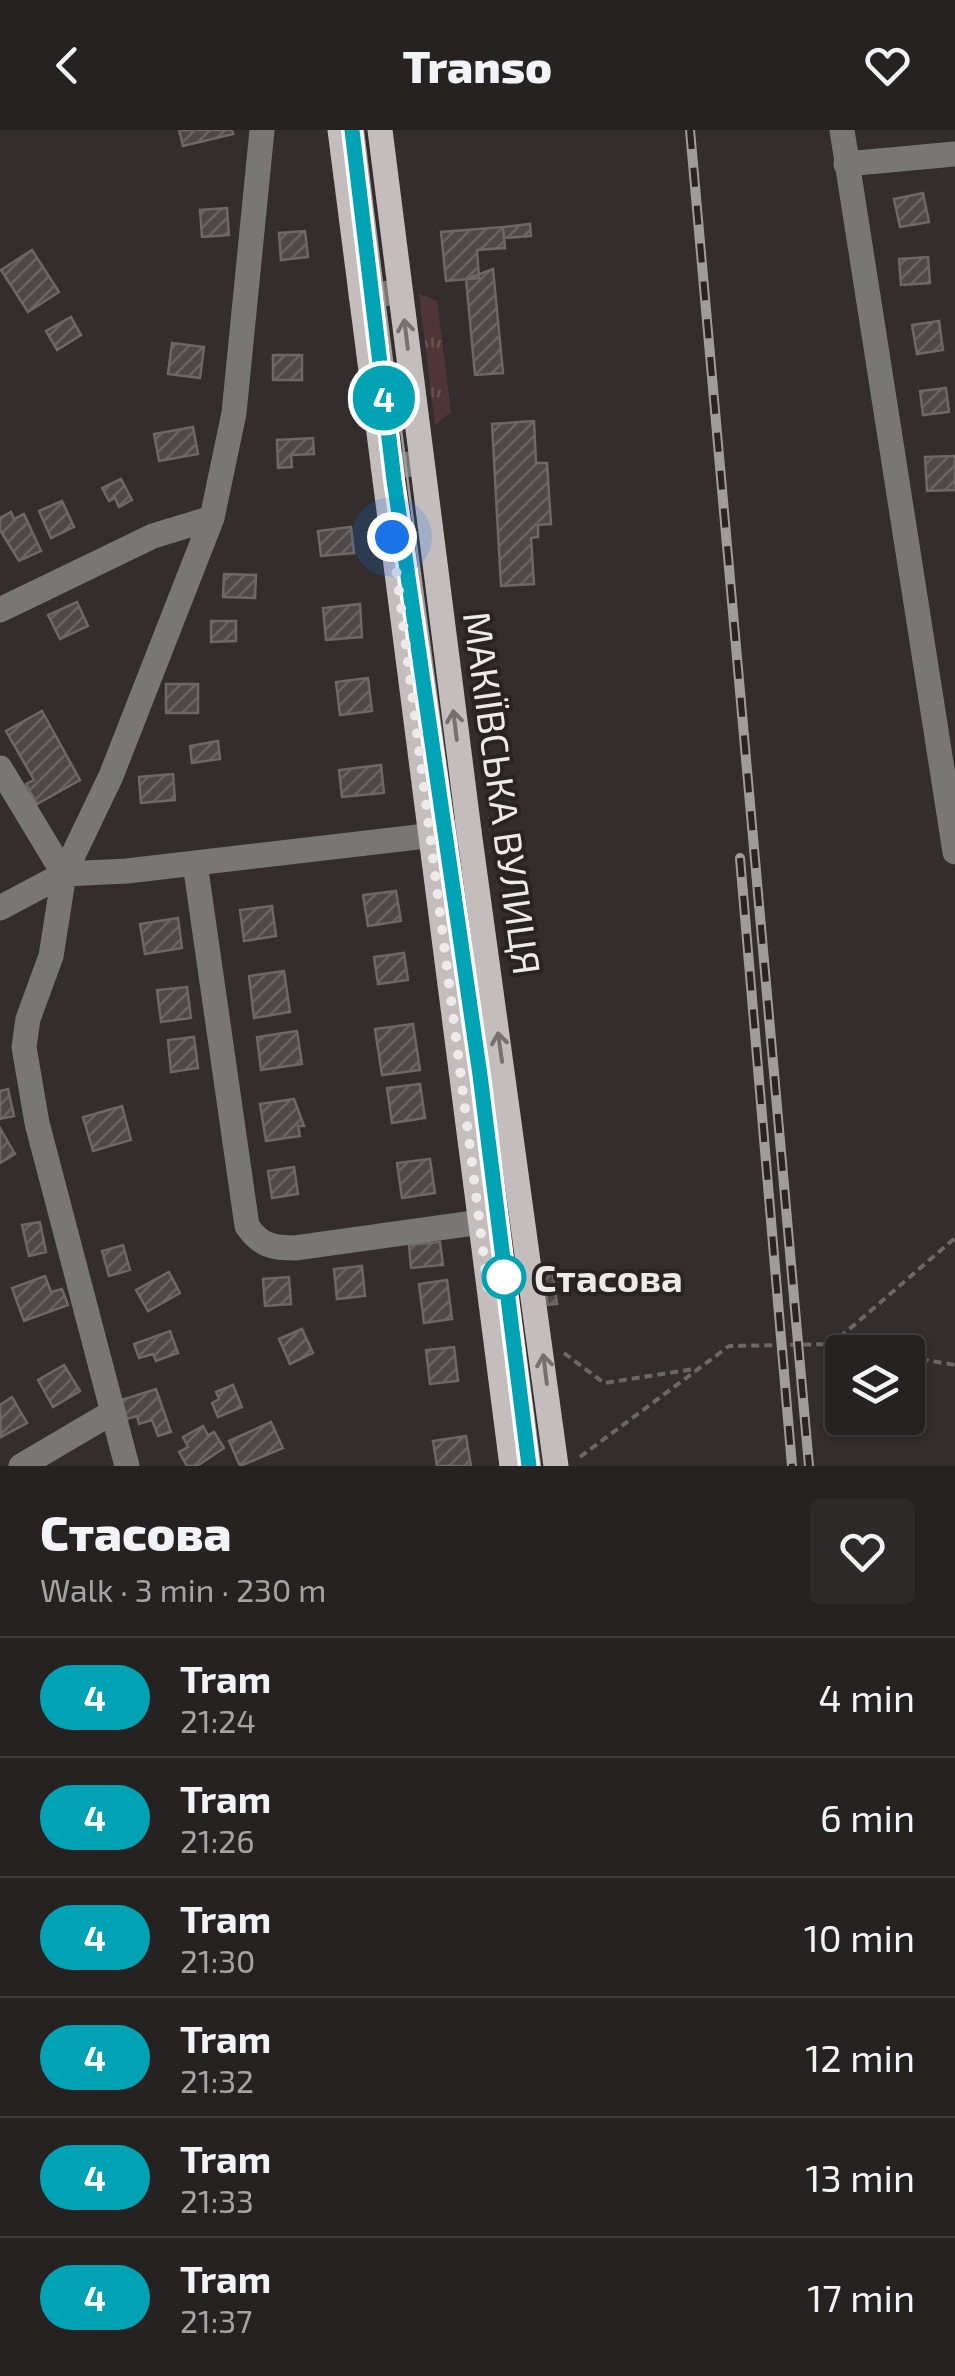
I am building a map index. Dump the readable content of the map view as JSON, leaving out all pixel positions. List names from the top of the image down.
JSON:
{
  "streets": {
    "main road": ["МАКІЇВСЬКА ВУЛИЦЯ"]
  },
  "places": ["Стасова"],
  "lines": ["tram line 4"],
  "page": {
    "header": "Transo",
    "on_map": "4",
    "heading": ["Стасова", "Walk · 3 min · 230 m"],
    "list": [
      {
        "mark": "4",
        "name": "Tram",
        "note": "21:24",
        "value": "4 min"
      },
      {
        "mark": "4",
        "name": "Tram",
        "note": "21:26",
        "value": "6 min"
      },
      {
        "mark": "4",
        "name": "Tram",
        "note": "21:30",
        "value": "10 min"
      },
      {
        "mark": "4",
        "name": "Tram",
        "note": "21:32",
        "value": "12 min"
      },
      {
        "mark": "4",
        "name": "Tram",
        "note": "21:33",
        "value": "13 min"
      },
      {
        "mark": "4",
        "name": "Tram",
        "note": "21:37",
        "value": "17 min"
      }
    ]
  }
}
